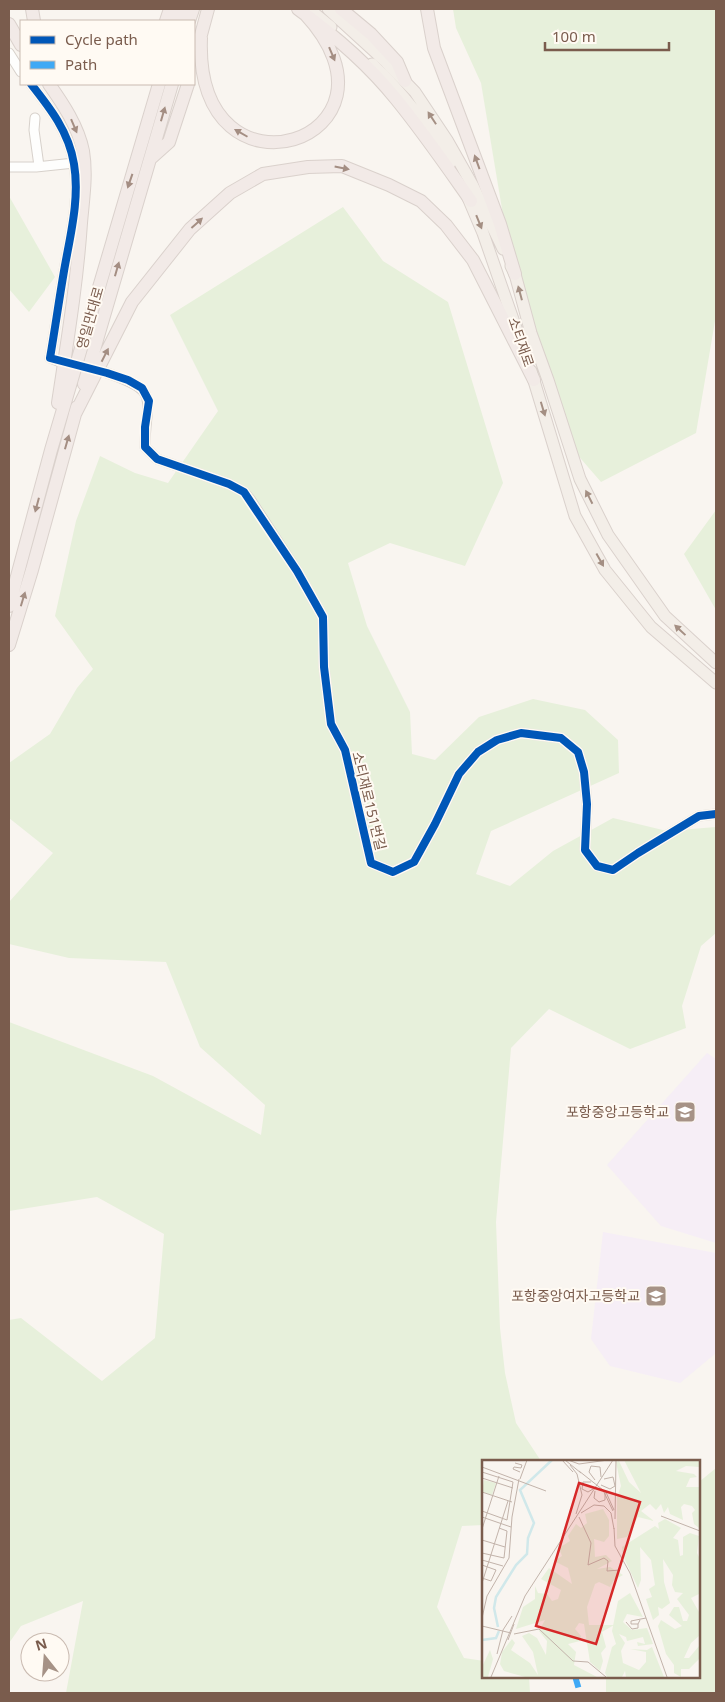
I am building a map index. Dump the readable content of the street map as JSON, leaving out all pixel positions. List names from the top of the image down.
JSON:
{
  "streets": {
    "highway": ["영일만대로"],
    "main road": ["소티재로"],
    "street": ["소티재로151번길"]
  },
  "places": {
    "school or university": ["포항중앙고등학교", "포항중앙여자고등학교"]
  },
  "legend": ["Cycle path", "Path"],
  "scale_bar": "100 m",
  "north": "top"
}
